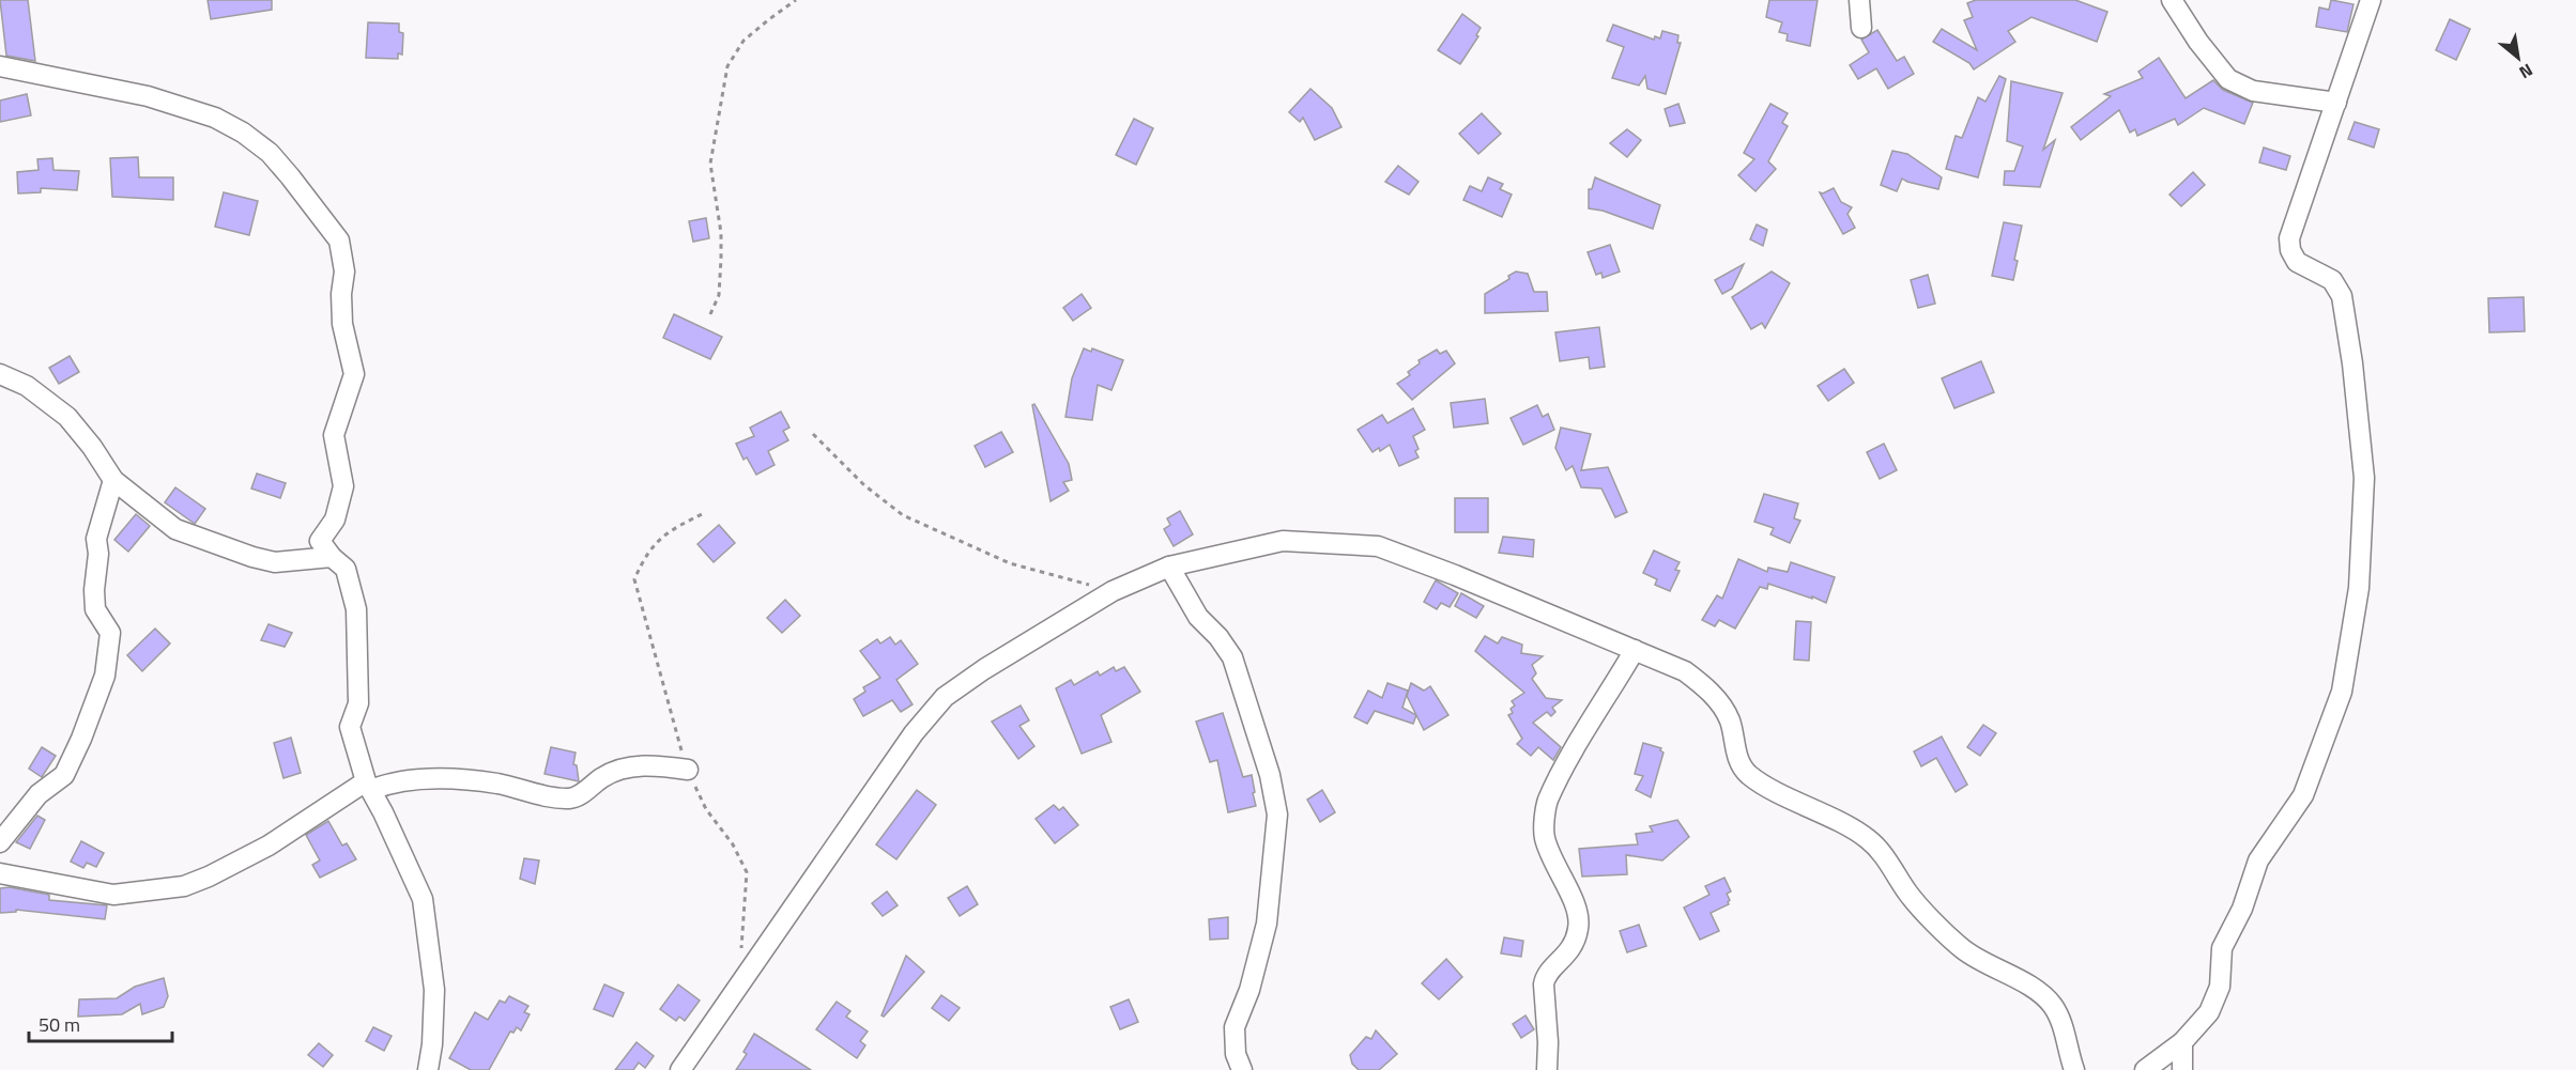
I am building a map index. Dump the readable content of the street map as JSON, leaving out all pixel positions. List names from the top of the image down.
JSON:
{
  "scale_bar": "50 m",
  "north": "bottom right"
}
